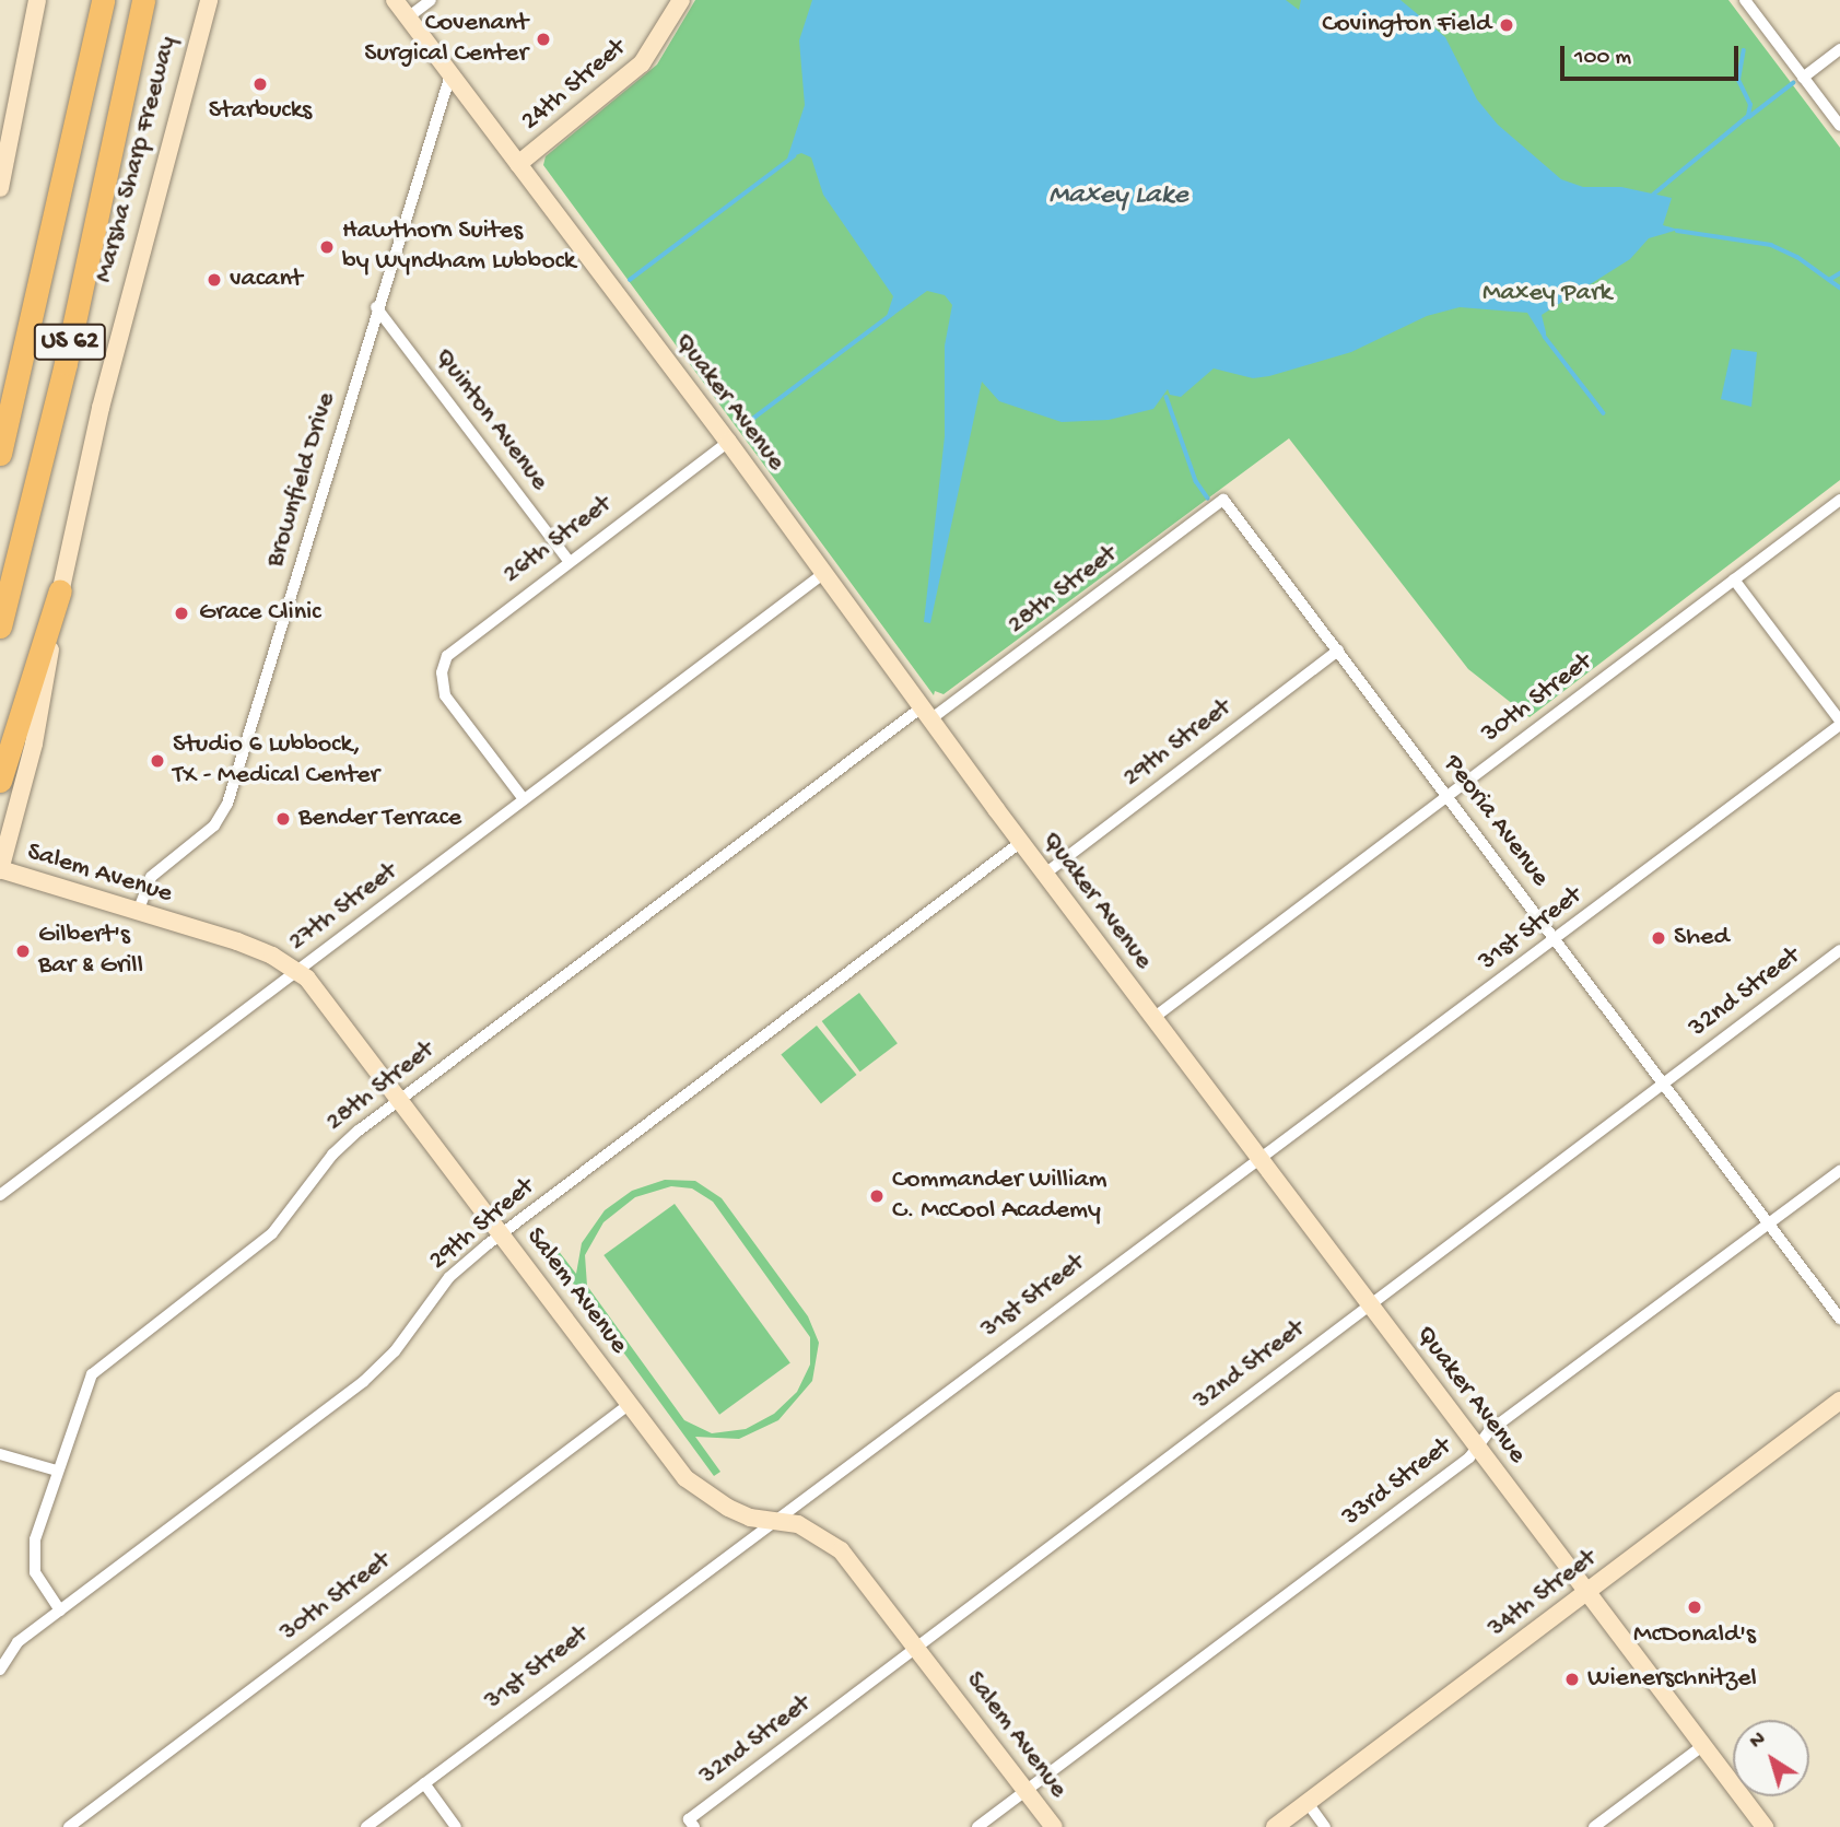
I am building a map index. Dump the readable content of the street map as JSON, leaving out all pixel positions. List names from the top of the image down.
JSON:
{
  "streets": {
    "highway": ["Marsha Sharp Freeway", "US 62"],
    "main road": [
      "24th Street",
      "Quaker Avenue",
      "Salem Avenue",
      "34th Street"
    ],
    "street": [
      "Quinton Avenue",
      "Brownfield Drive",
      "26th Street",
      "28th Street",
      "30th Street",
      "29th Street",
      "Peoria Avenue",
      "27th Street",
      "31st Street",
      "32nd Street",
      "33rd Street"
    ]
  },
  "crossings": [
    ["24th Street", "Quaker Avenue"],
    ["Marsha Sharp Freeway", "US 62"],
    ["Marsha Sharp Freeway", "Salem Avenue"],
    ["Quaker Avenue", "Brownfield Drive"],
    ["Quaker Avenue", "26th Street"],
    ["Quaker Avenue", "28th Street"],
    ["Quaker Avenue", "30th Street"],
    ["Quaker Avenue", "29th Street"],
    ["Quaker Avenue", "27th Street"],
    ["Quaker Avenue", "31st Street"],
    ["Quaker Avenue", "32nd Street"],
    ["Quaker Avenue", "33rd Street"],
    ["Quaker Avenue", "34th Street"],
    ["Quinton Avenue", "Brownfield Drive"],
    ["Quinton Avenue", "26th Street"],
    ["Brownfield Drive", "Salem Avenue"],
    ["26th Street", "27th Street"],
    ["28th Street", "29th Street"],
    ["28th Street", "Peoria Avenue"],
    ["28th Street", "Salem Avenue"],
    ["30th Street", "Peoria Avenue"],
    ["30th Street", "Salem Avenue"],
    ["29th Street", "Peoria Avenue"],
    ["29th Street", "Salem Avenue"],
    ["Peoria Avenue", "31st Street"],
    ["Peoria Avenue", "32nd Street"],
    ["Peoria Avenue", "33rd Street"],
    ["Salem Avenue", "27th Street"],
    ["Salem Avenue", "31st Street"],
    ["Salem Avenue", "32nd Street"],
    ["Salem Avenue", "33rd Street"]
  ],
  "water": ["Maxey Lake"],
  "parks": ["Maxey Park"],
  "places": [
    "Covington Field",
    "Covenant Surgical Center",
    "Starbucks",
    "Hawthorn Suites by Wyndham Lubbock",
    "vacant",
    "Grace Clinic",
    "Studio 6 Lubbock, TX - Medical Center",
    "Bender Terrace",
    "Shed",
    "Gilbert's Bar & Grill",
    "Commander William C. McCool Academy",
    "McDonald's",
    "Wienerschnitzel"
  ],
  "scale_bar": "100 m",
  "north": "top left"
}
